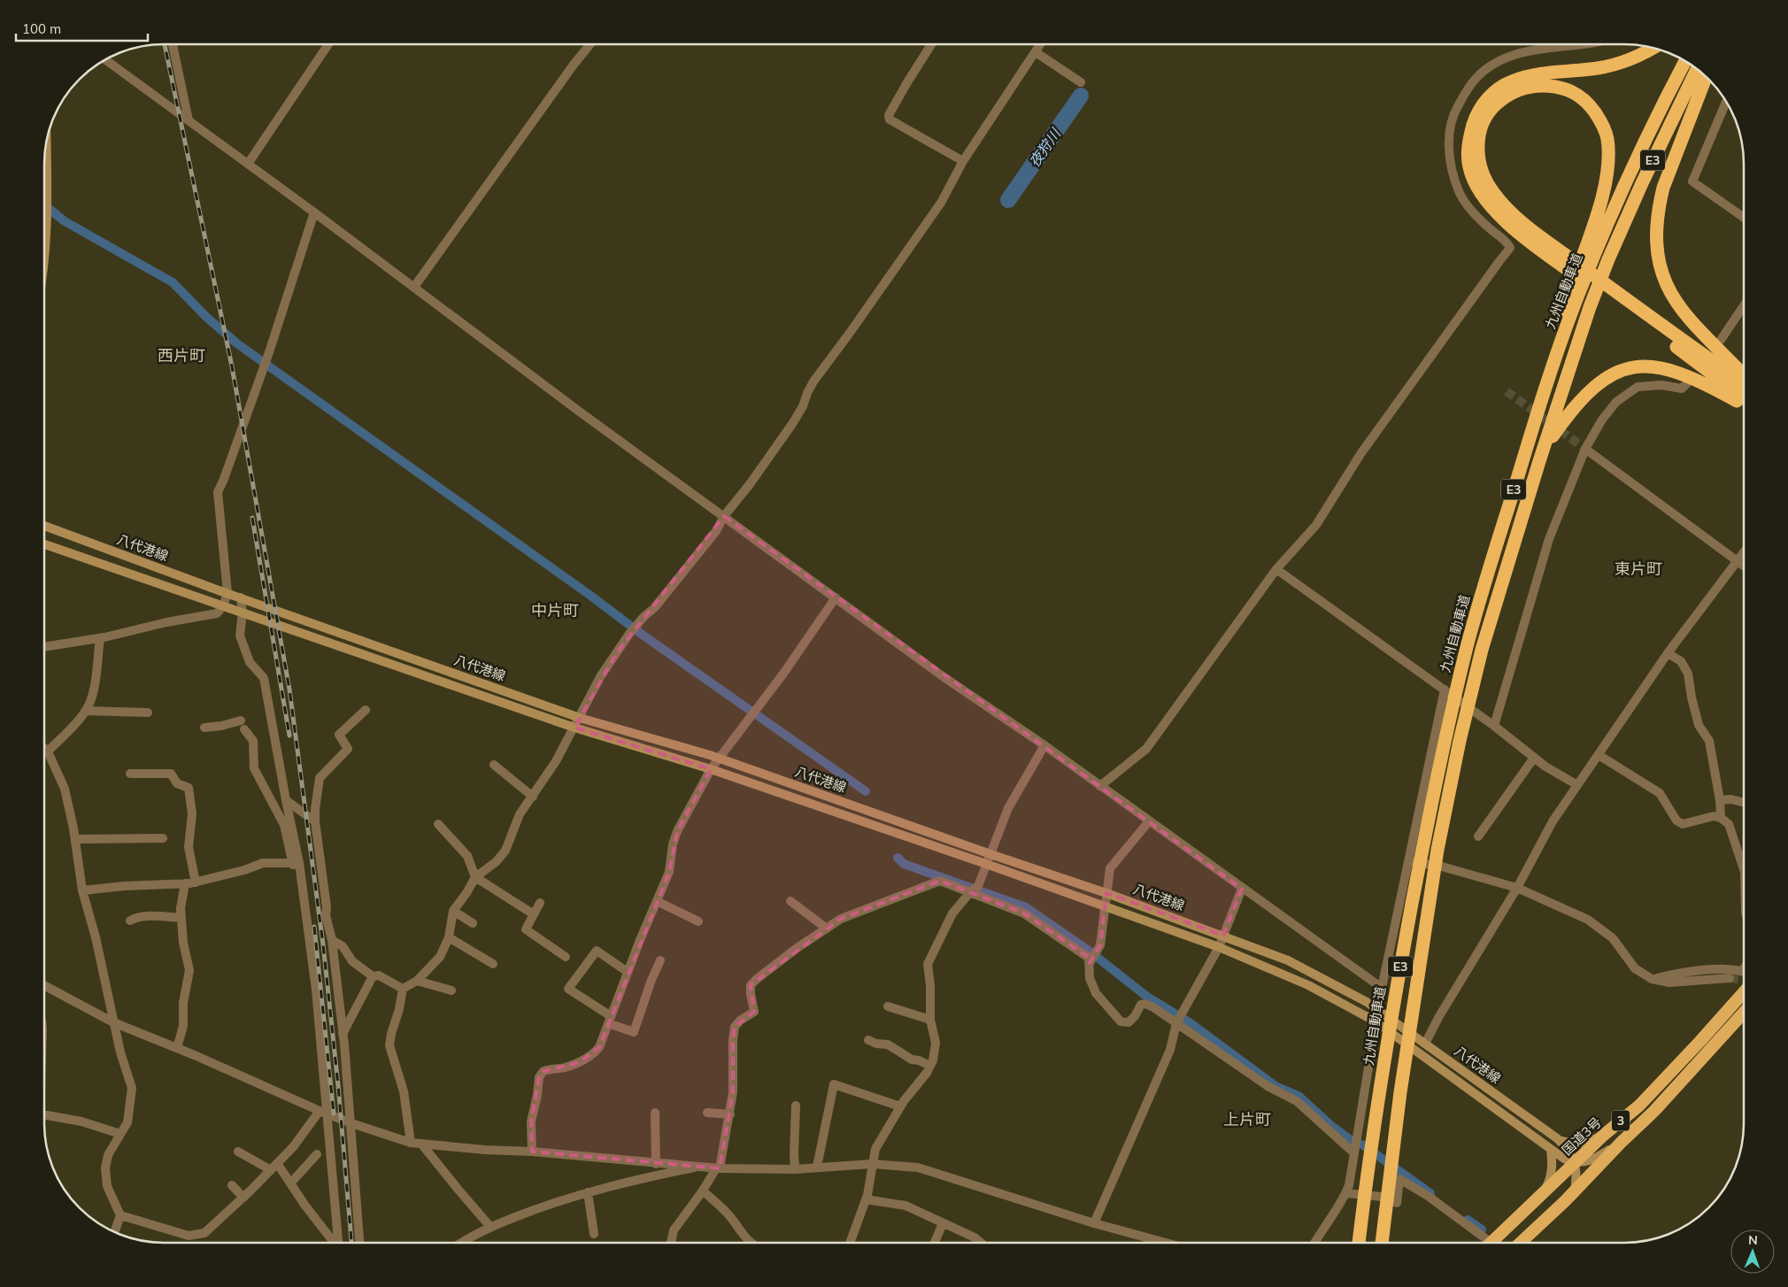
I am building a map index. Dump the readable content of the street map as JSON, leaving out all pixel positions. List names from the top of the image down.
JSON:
{
  "streets": {
    "highway": [
      "E3",
      "九州自動車道",
      "3",
      "国道3号"
    ],
    "main road": ["八代港線"]
  },
  "crossings": [
    ["八代港線", "国道3号"]
  ],
  "districts": [
    "西片町",
    "東片町",
    "中片町",
    "上片町"
  ],
  "water": ["夜狩川"],
  "scale_bar": "100 m",
  "north": "top"
}
